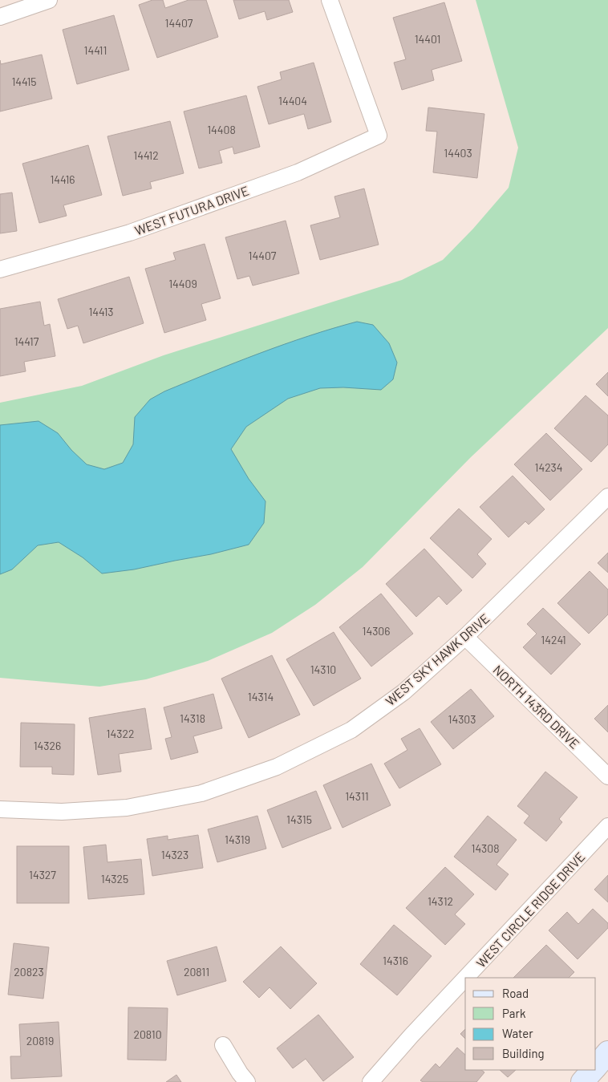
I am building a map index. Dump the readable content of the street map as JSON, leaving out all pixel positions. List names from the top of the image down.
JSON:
{
  "streets": {
    "street": [
      "WEST FUTURA DRIVE",
      "WEST SKY HAWK DRIVE",
      "NORTH 143RD DRIVE",
      "WEST CIRCLE RIDGE DRIVE"
    ]
  },
  "crossings": [
    ["WEST SKY HAWK DRIVE", "NORTH 143RD DRIVE"]
  ],
  "house_numbers": [
    "14407",
    "14401",
    "14411",
    "14415",
    "14404",
    "14408",
    "14403",
    "14412",
    "14416",
    "14407",
    "14409",
    "14413",
    "14417",
    "14234",
    "14306",
    "14241",
    "14310",
    "14314",
    "14318",
    "14303",
    "14322",
    "14326",
    "14311",
    "14315",
    "14319",
    "14308",
    "14323",
    "14327",
    "14325",
    "14312",
    "14316",
    "20823",
    "20811",
    "20810",
    "20819"
  ],
  "legend": [
    "Road",
    "Park",
    "Water",
    "Building"
  ]
}
